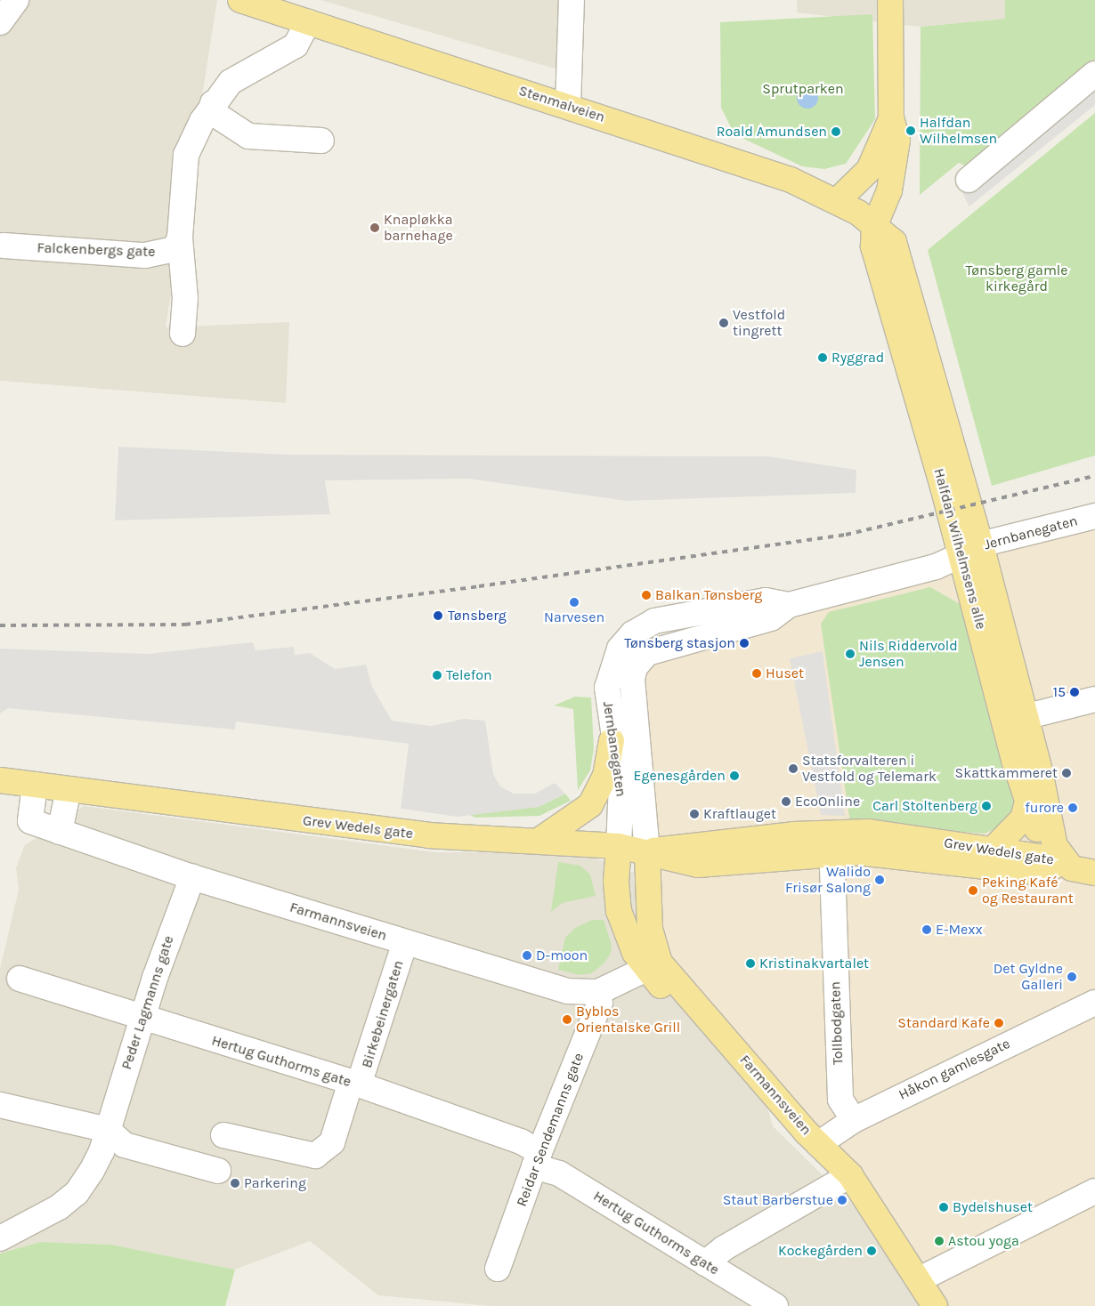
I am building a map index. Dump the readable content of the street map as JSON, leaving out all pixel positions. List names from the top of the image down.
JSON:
{
  "streets": {
    "main road": [
      "Stenmalveien",
      "Halfdan Wilhelmsens alle",
      "Grev Wedels gate",
      "Farmannsveien"
    ],
    "street": [
      "Falckenbergs gate",
      "Jernbanegaten",
      "Peder Lagmanns gate",
      "Birkebeinergaten",
      "Tollbodgaten",
      "Hertug Guthorms gate",
      "Håkon gamlesgate",
      "Reidar Sendemanns gate"
    ]
  },
  "crossings": [
    ["Stenmalveien", "Halfdan Wilhelmsens alle"],
    ["Jernbanegaten", "Halfdan Wilhelmsens alle"],
    ["Jernbanegaten", "Grev Wedels gate"],
    ["Jernbanegaten", "Farmannsveien"],
    ["Halfdan Wilhelmsens alle", "Grev Wedels gate"],
    ["Grev Wedels gate", "Farmannsveien"],
    ["Farmannsveien", "Peder Lagmanns gate"],
    ["Farmannsveien", "Birkebeinergaten"],
    ["Farmannsveien", "Håkon gamlesgate"],
    ["Farmannsveien", "Reidar Sendemanns gate"],
    ["Peder Lagmanns gate", "Hertug Guthorms gate"],
    ["Birkebeinergaten", "Hertug Guthorms gate"],
    ["Tollbodgaten", "Håkon gamlesgate"],
    ["Hertug Guthorms gate", "Reidar Sendemanns gate"]
  ],
  "parks": ["Sprutparken", "Tønsberg gamle kirkegård"],
  "places": [
    "Halfdan Wilhelmsen",
    "Roald Amundsen",
    "Knapløkka barnehage",
    "Vestfold tingrett",
    "Ryggrad",
    "Balkan Tønsberg",
    "Narvesen",
    "Tønsberg",
    "Tønsberg stasjon",
    "Nils Riddervold Jensen",
    "Huset",
    "Telefon",
    "15",
    "Statsforvalteren i Vestfold og Telemark",
    "Skattkammeret",
    "Egenesgården",
    "EcoOnline",
    "Carl Stoltenberg",
    "furore",
    "Kraftlauget",
    "Walido Frisør Salong",
    "Peking Kafé og Restaurant",
    "E-Mexx",
    "D-moon",
    "Kristinakvartalet",
    "Det Gyldne Galleri",
    "Byblos Orientalske Grill",
    "Standard Kafe",
    "Parkering",
    "Staut Barberstue",
    "Bydelshuset",
    "Astou yoga",
    "Kockegården"
  ]
}
